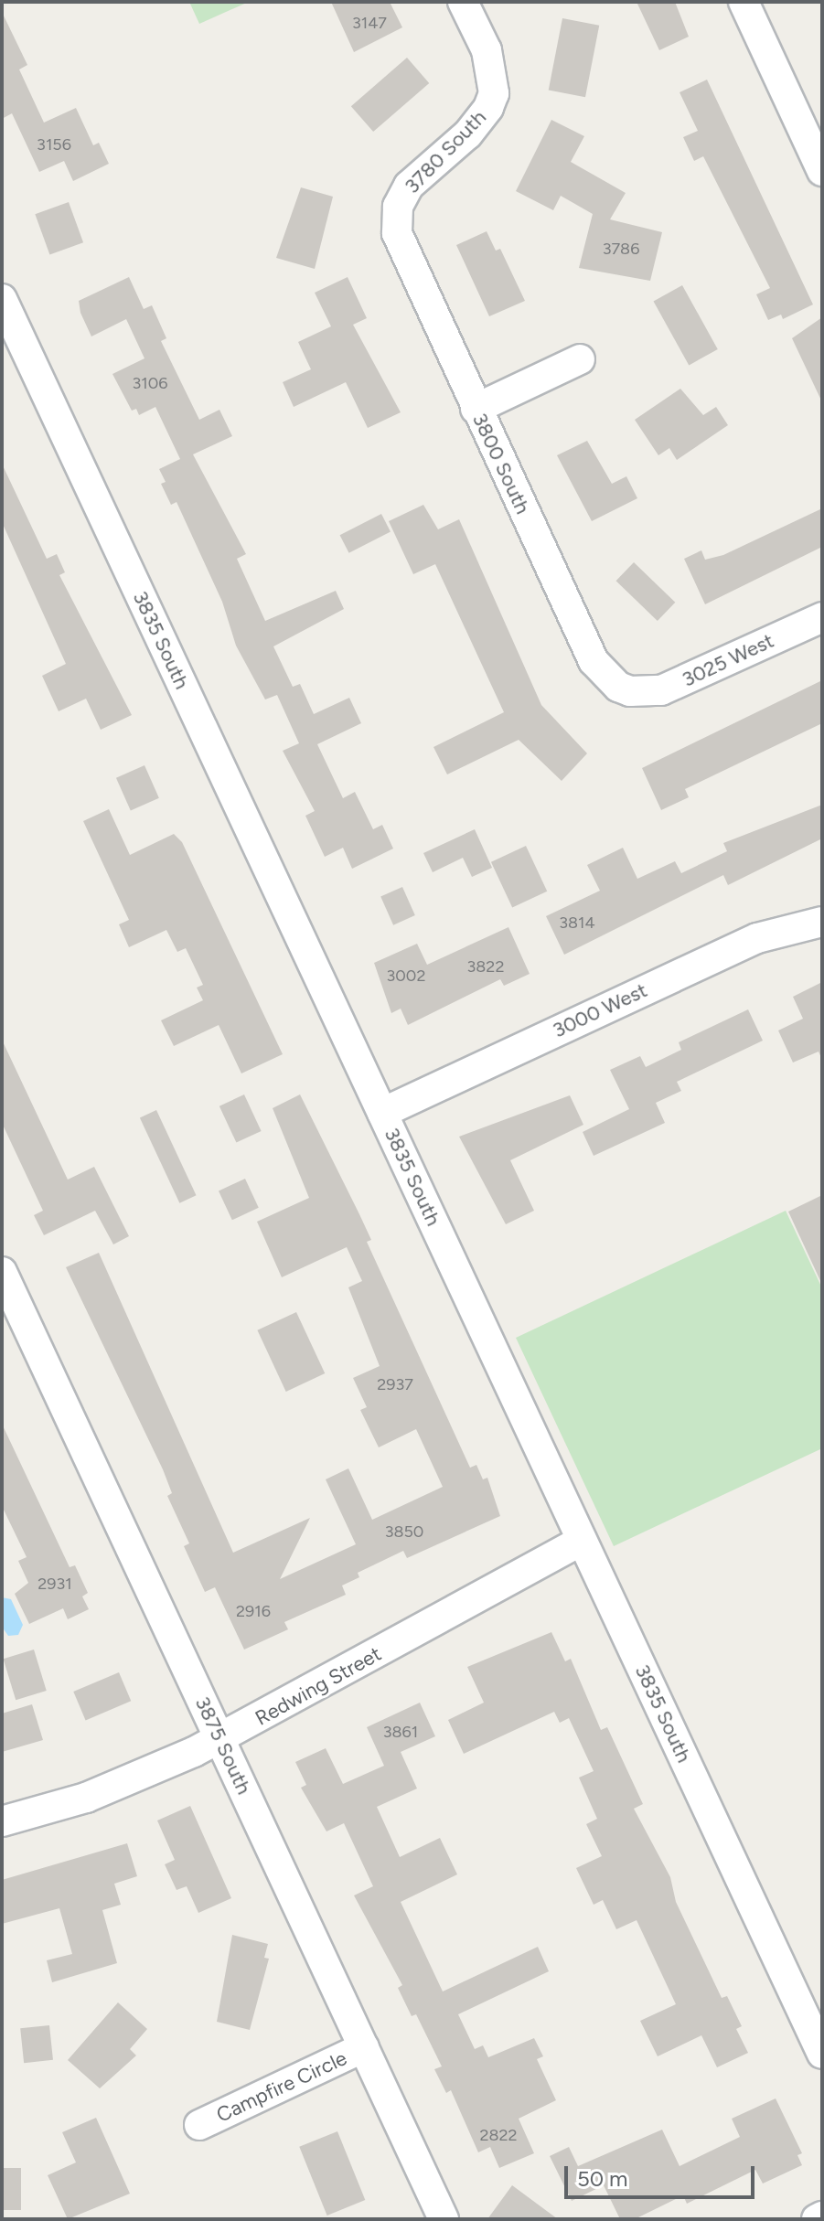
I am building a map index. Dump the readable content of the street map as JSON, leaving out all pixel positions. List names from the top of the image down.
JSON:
{
  "streets": {
    "street": [
      "3780 South",
      "3800 South",
      "3835 South",
      "3025 West",
      "3000 West",
      "Redwing Street",
      "3875 South",
      "Campfire Circle"
    ]
  },
  "crossings": [
    ["3780 South", "3800 South"],
    ["3800 South", "3025 West"],
    ["3835 South", "3000 West"],
    ["3835 South", "Redwing Street"],
    ["Redwing Street", "3875 South"],
    ["3875 South", "Campfire Circle"]
  ],
  "house_numbers": [
    "3147",
    "3156",
    "3786",
    "3106",
    "3814",
    "3822",
    "3002",
    "2937",
    "3850",
    "2931",
    "2916",
    "3861",
    "2822"
  ],
  "scale_bar": "50 m"
}
